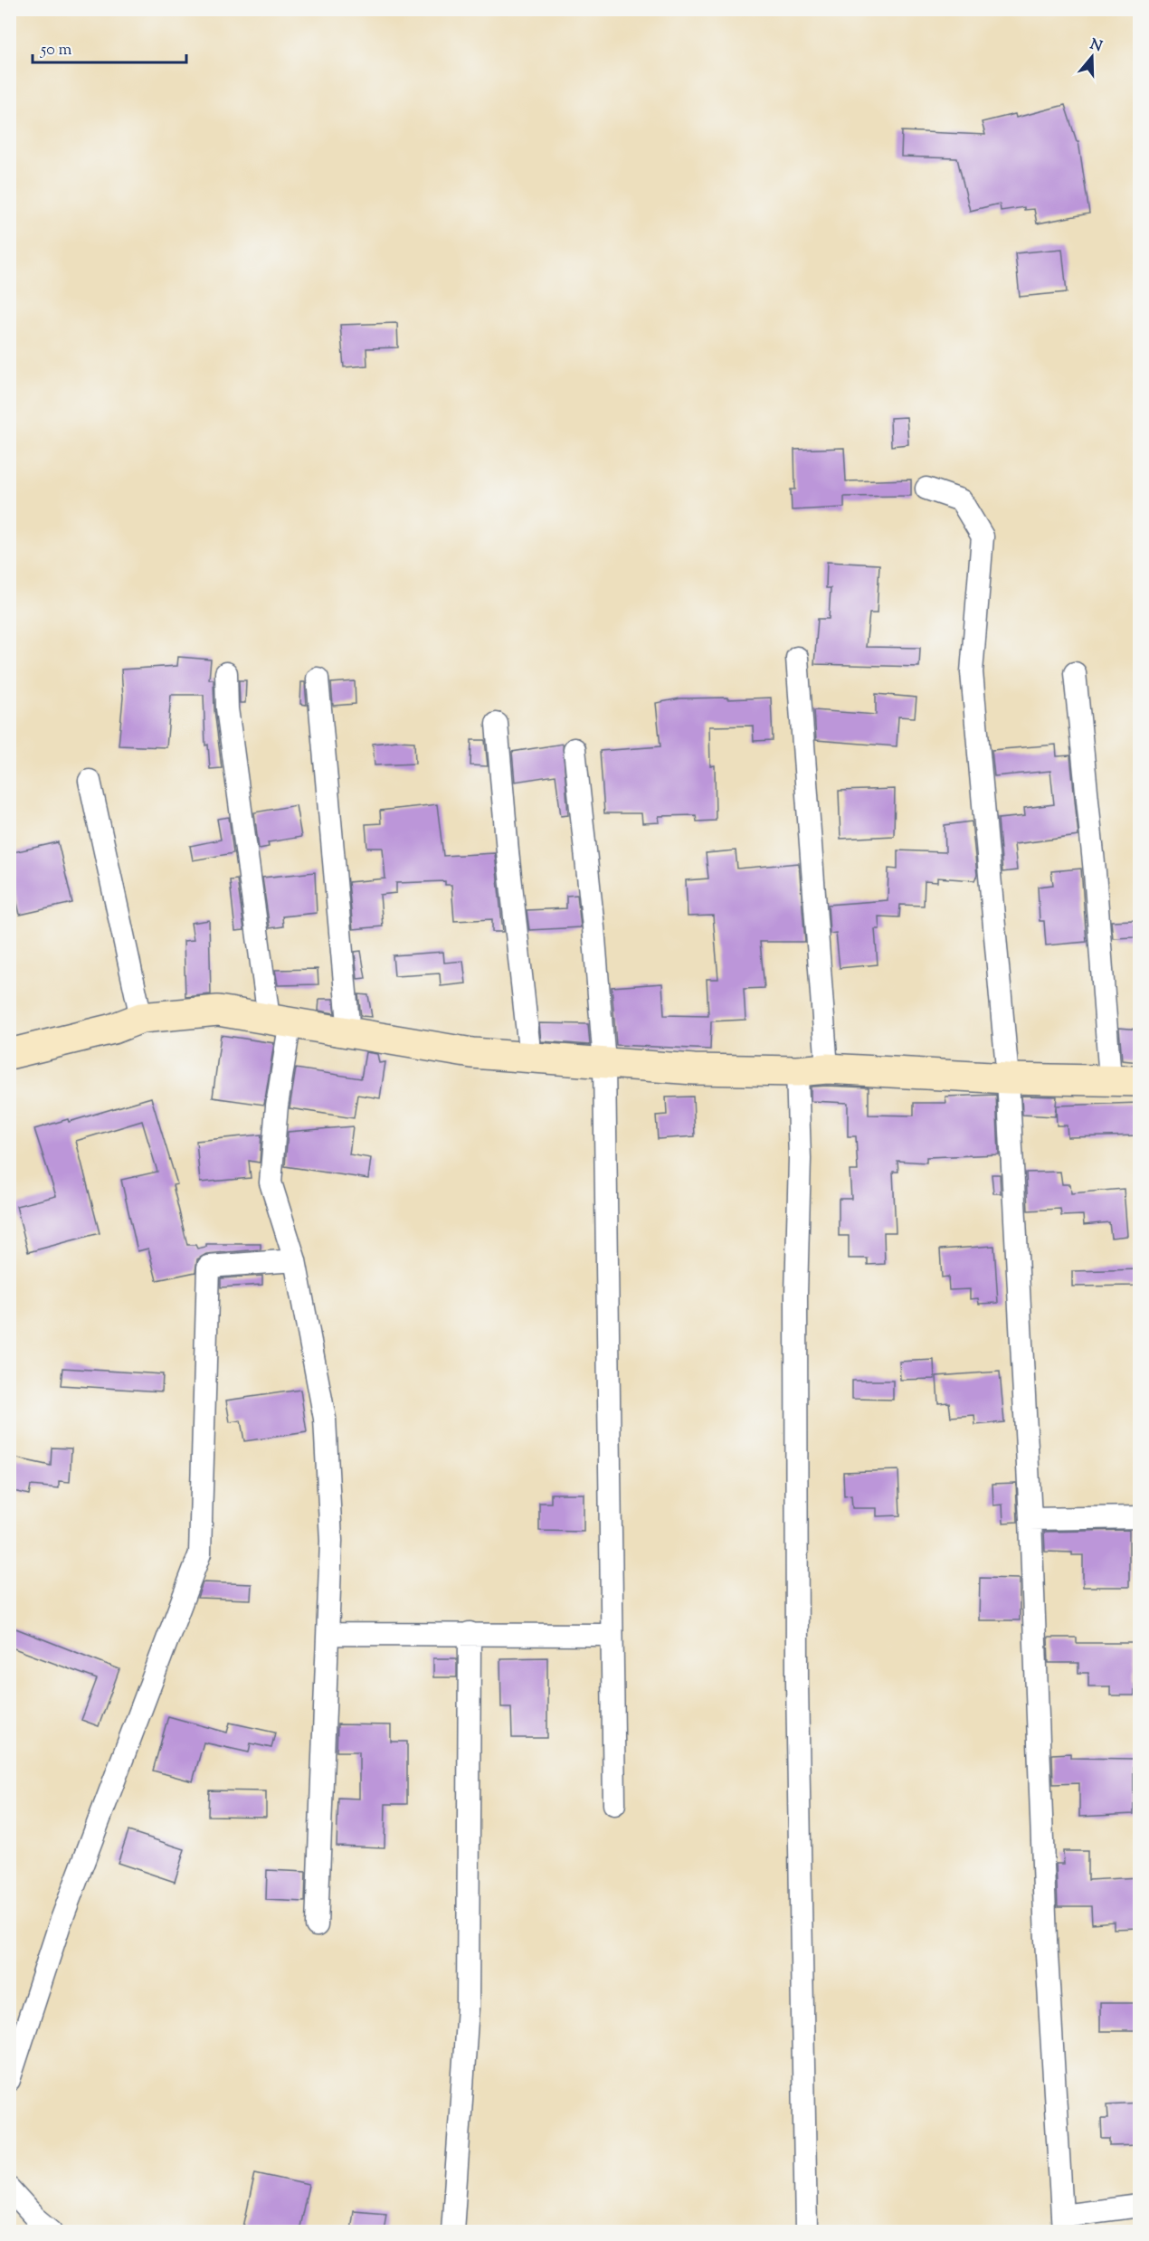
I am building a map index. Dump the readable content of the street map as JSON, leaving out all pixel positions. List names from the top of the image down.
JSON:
{
  "scale_bar": "50 m",
  "north": "top"
}
